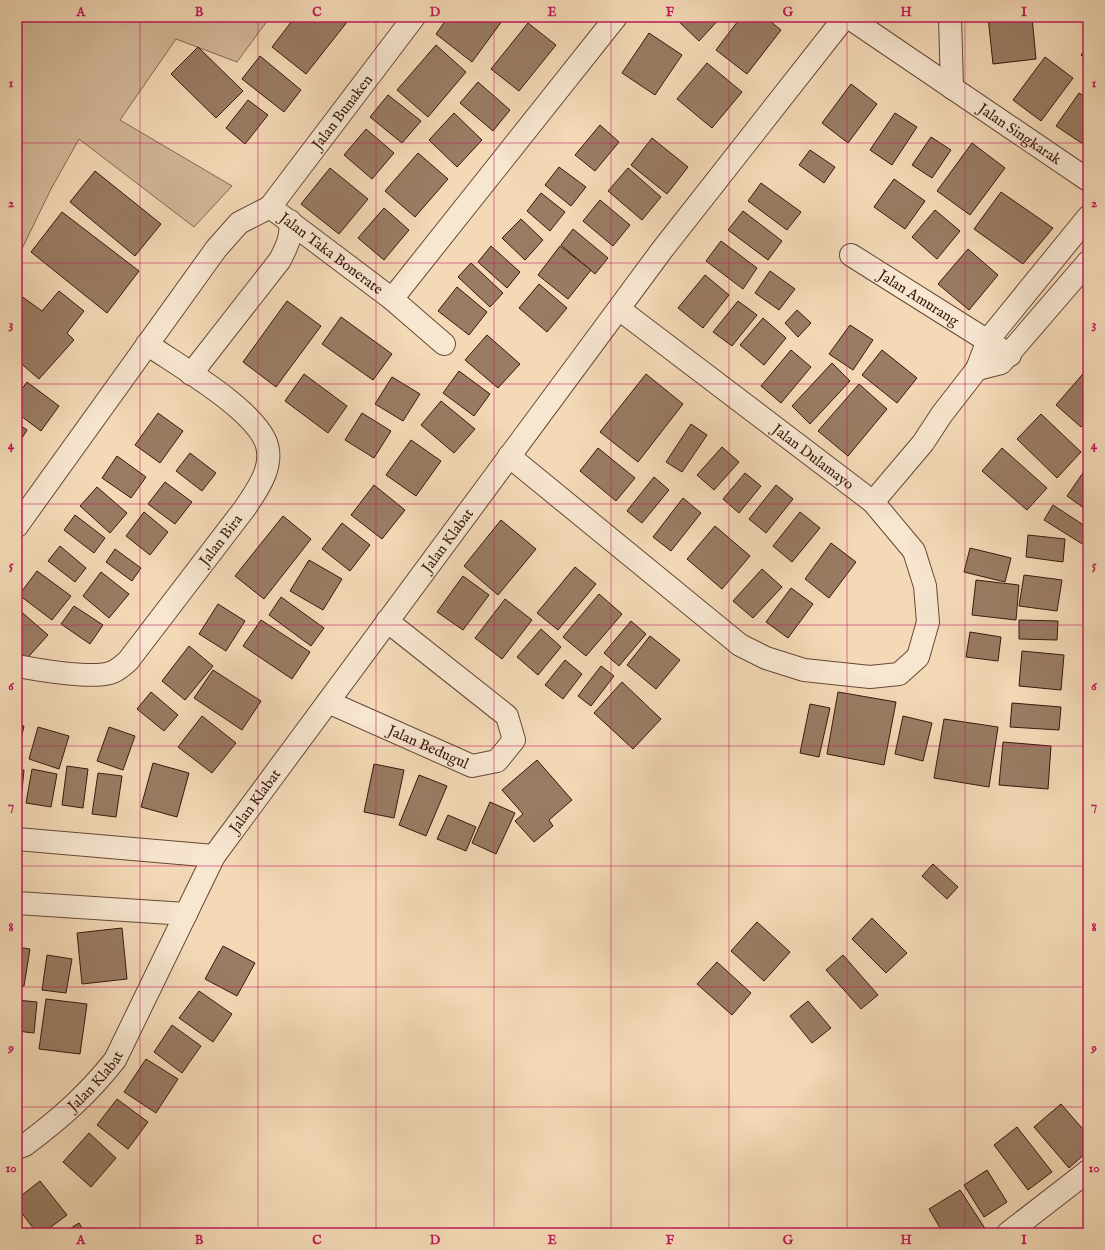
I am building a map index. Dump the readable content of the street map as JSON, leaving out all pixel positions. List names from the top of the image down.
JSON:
{
  "streets": {
    "street": [
      "Jalan Bunaken",
      "Jalan Singkarak",
      "Jalan Taka Bonerate",
      "Jalan Amurang",
      "Jalan Dulamayo",
      "Jalan Bira",
      "Jalan Klabat",
      "Jalan Bedugul"
    ]
  },
  "crossings": [
    ["Jalan Bunaken", "Jalan Taka Bonerate"],
    ["Jalan Dulamayo", "Jalan Klabat"],
    ["Jalan Klabat", "Jalan Bedugul"]
  ],
  "grid": {
    "columns": [
      "A",
      "B",
      "C",
      "D",
      "E",
      "F",
      "G",
      "H",
      "I"
    ],
    "rows": [
      "1",
      "2",
      "3",
      "4",
      "5",
      "6",
      "7",
      "8",
      "9",
      "10"
    ]
  }
}
